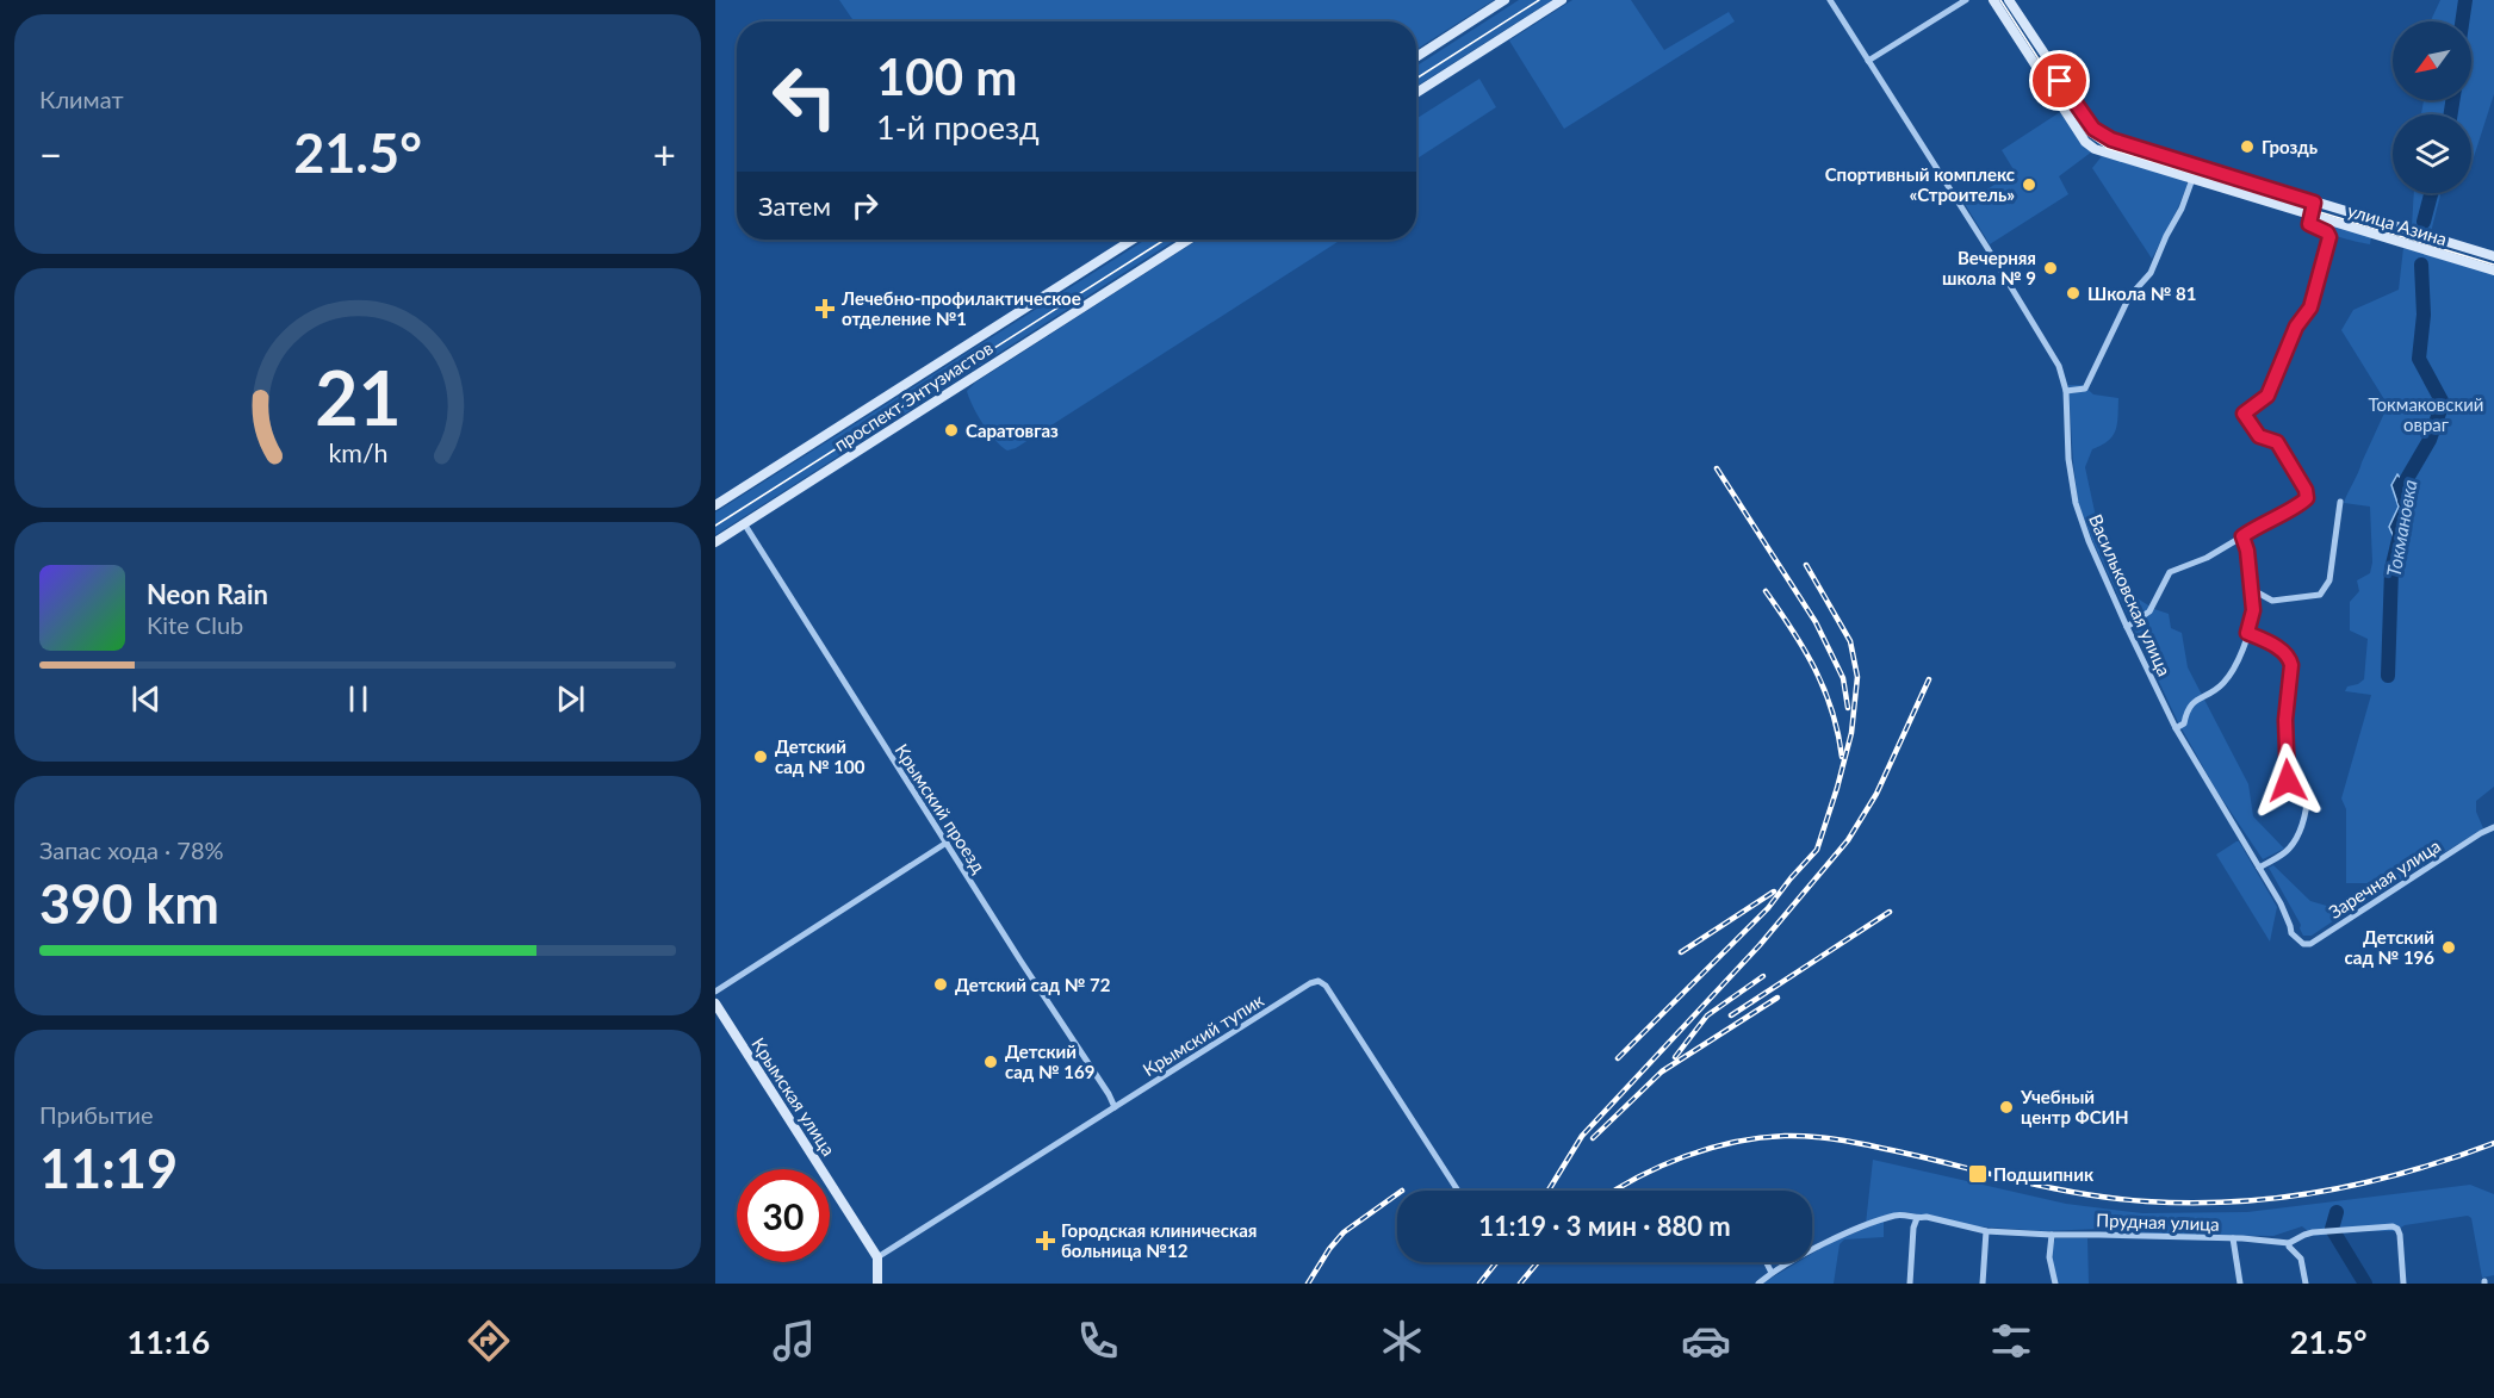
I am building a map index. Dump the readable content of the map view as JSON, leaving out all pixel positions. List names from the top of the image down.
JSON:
{
  "streets": {
    "main road": ["улица Азина", "проспект Энтузиастов", "Крымская улица"],
    "street": [
      "Васильковская улица",
      "Крымский проезд",
      "Заречная улица",
      "Крымский тупик",
      "Прудная улица"
    ]
  },
  "crossings": [
    ["проспект Энтузиастов", "Крымский проезд"],
    ["Васильковская улица", "Заречная улица"],
    ["Крымский проезд", "Крымский тупик"],
    ["Крымский тупик", "Крымская улица"]
  ],
  "water": ["Токмановка"],
  "parks": ["Токмаковский овраг"],
  "places": {
    "other": [
      "Гроздь",
      "Спортивный комплекс «Строитель»",
      "Вечерняя школа № 9",
      "Школа № 81",
      "Саратовгаз",
      "Детский сад № 100",
      "Детский сад № 196",
      "Детский сад № 72",
      "Детский сад № 169",
      "Учебный центр ФСИН"
    ],
    "health": ["Лечебно-профилактическое отделение №1", "Городская клиническая больница №12"],
    "transit": ["Подшипник"]
  },
  "north": "bottom left",
  "page": {
    "tile": [
      "Климат",
      ["Запас хода · 78%", "390 km"],
      ["Прибытие", "11:19"]
    ],
    "turn": ["100 m", "1-й проезд"],
    "heat": ["−", "21.5°", "+"],
    "then": "Затем",
    "song": ["Neon Rain", "Kite Club"],
    "limit": "30",
    "trip": "11:19 · 3 мин · 880 m",
    "tabs": ["11:16", "21.5°"],
    "gauge": ["21", "km/h"]
  }
}
